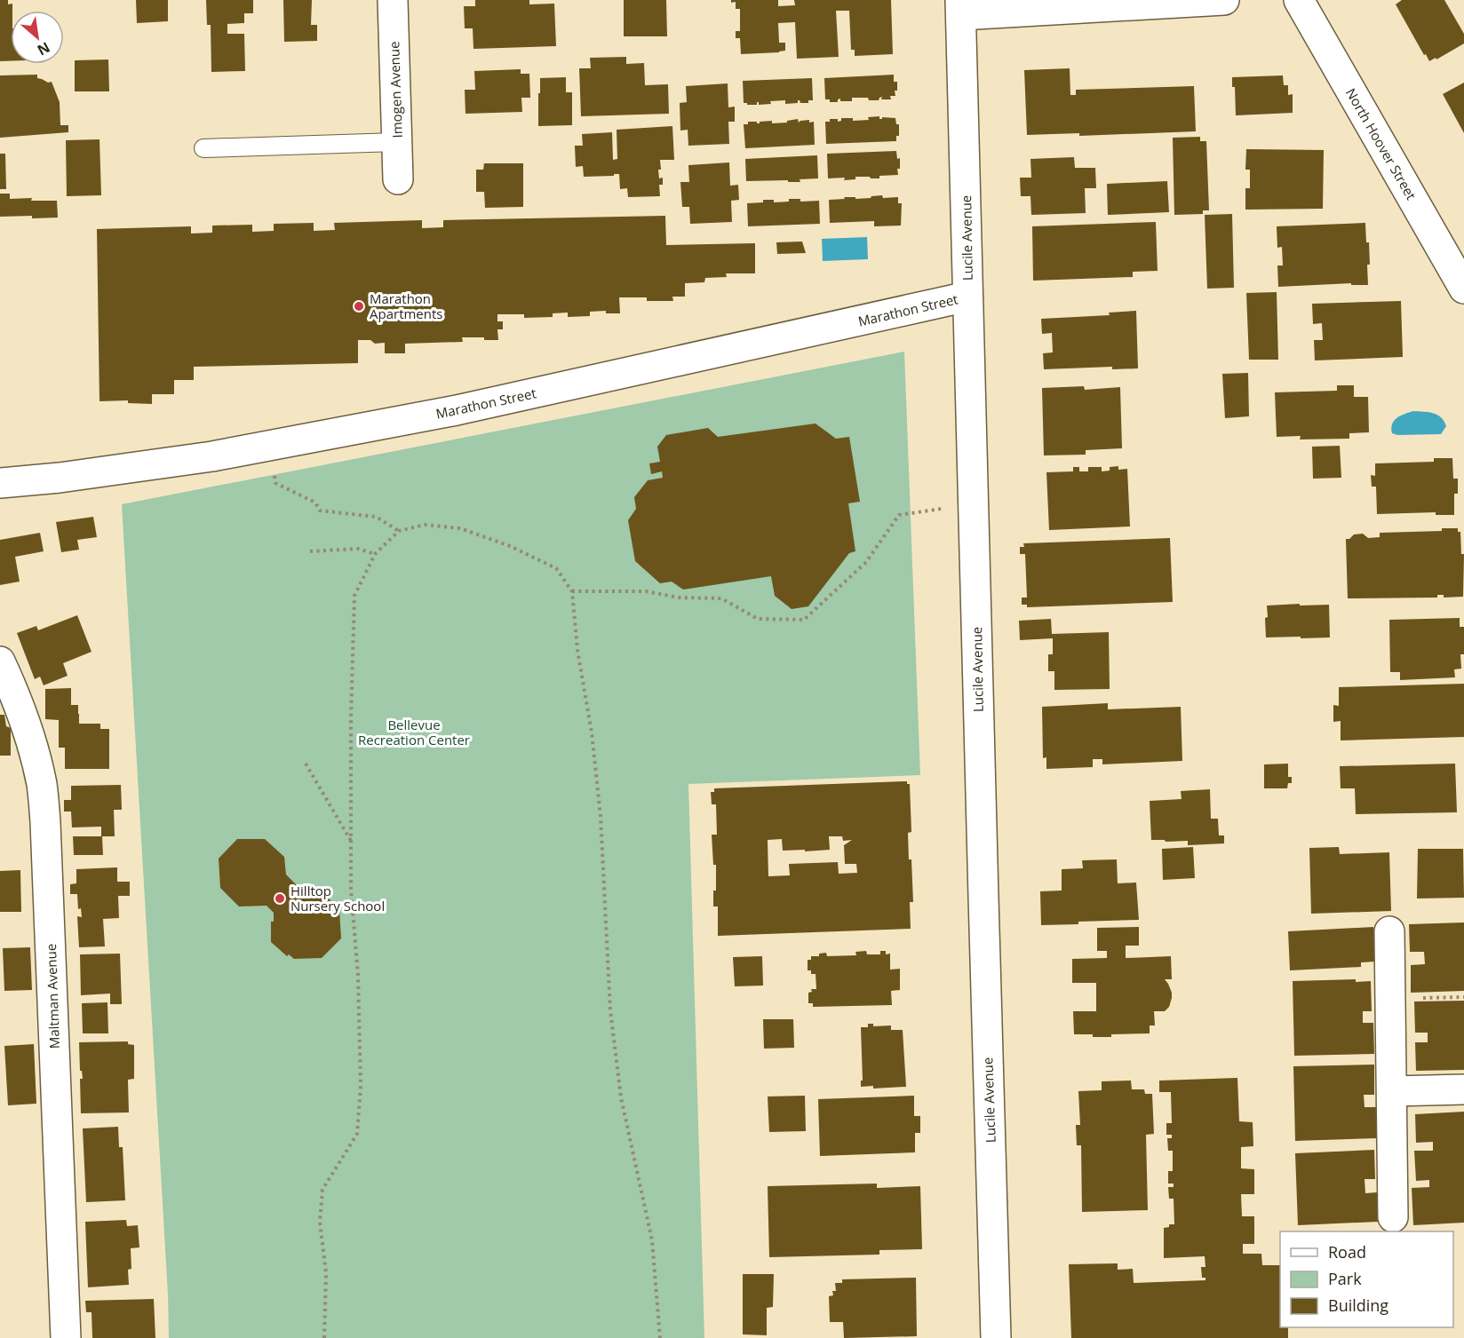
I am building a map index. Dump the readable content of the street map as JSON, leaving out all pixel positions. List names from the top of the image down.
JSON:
{
  "streets": {
    "street": [
      "Imogen Avenue",
      "North Hoover Street",
      "Lucile Avenue",
      "Marathon Street",
      "Maltman Avenue"
    ]
  },
  "crossings": [
    ["Lucile Avenue", "Marathon Street"]
  ],
  "parks": ["Bellevue Recreation Center"],
  "places": ["Marathon Apartments", "Hilltop Nursery School"],
  "legend": ["Road", "Park", "Building"],
  "north": "bottom right"
}
